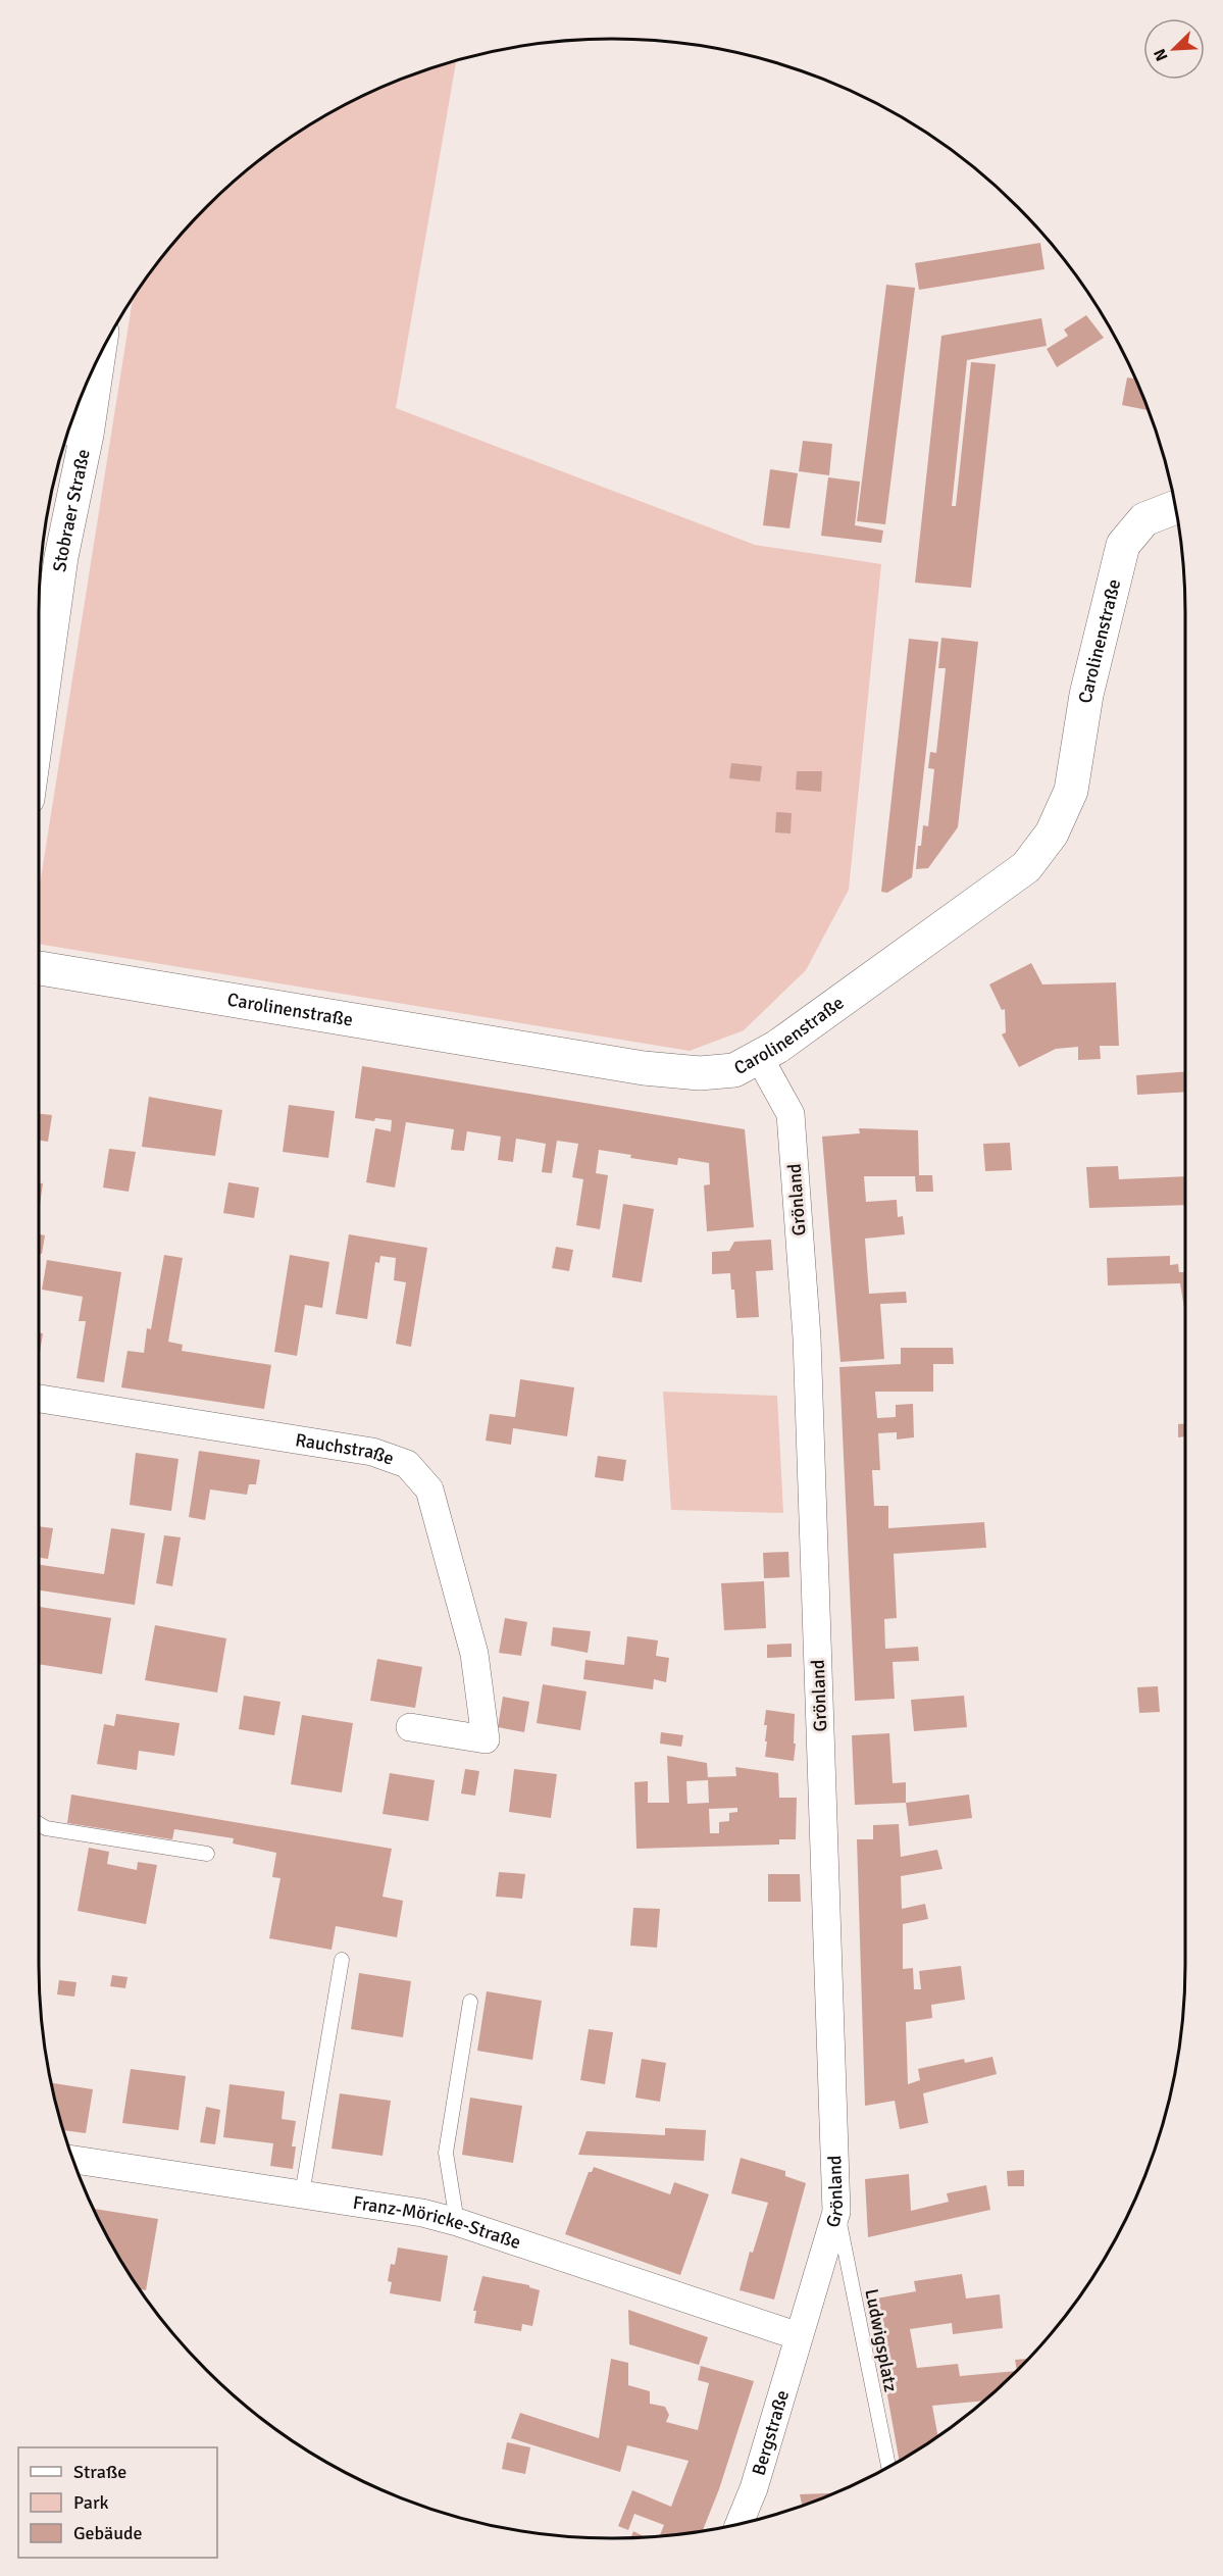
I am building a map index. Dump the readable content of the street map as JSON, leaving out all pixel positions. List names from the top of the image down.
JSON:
{
  "streets": {
    "street": [
      "Stobraer Straße",
      "Carolinenstraße",
      "Grönland",
      "Rauchstraße",
      "Franz-Möricke-Straße",
      "Bergstraße"
    ],
    "lane": ["Ludwigsplatz"]
  },
  "crossings": [
    ["Carolinenstraße", "Grönland"],
    ["Grönland", "Franz-Möricke-Straße"],
    ["Grönland", "Ludwigsplatz"],
    ["Grönland", "Bergstraße"],
    ["Franz-Möricke-Straße", "Bergstraße"]
  ],
  "legend": ["Straße", "Park", "Gebäude"],
  "north": "bottom left"
}
